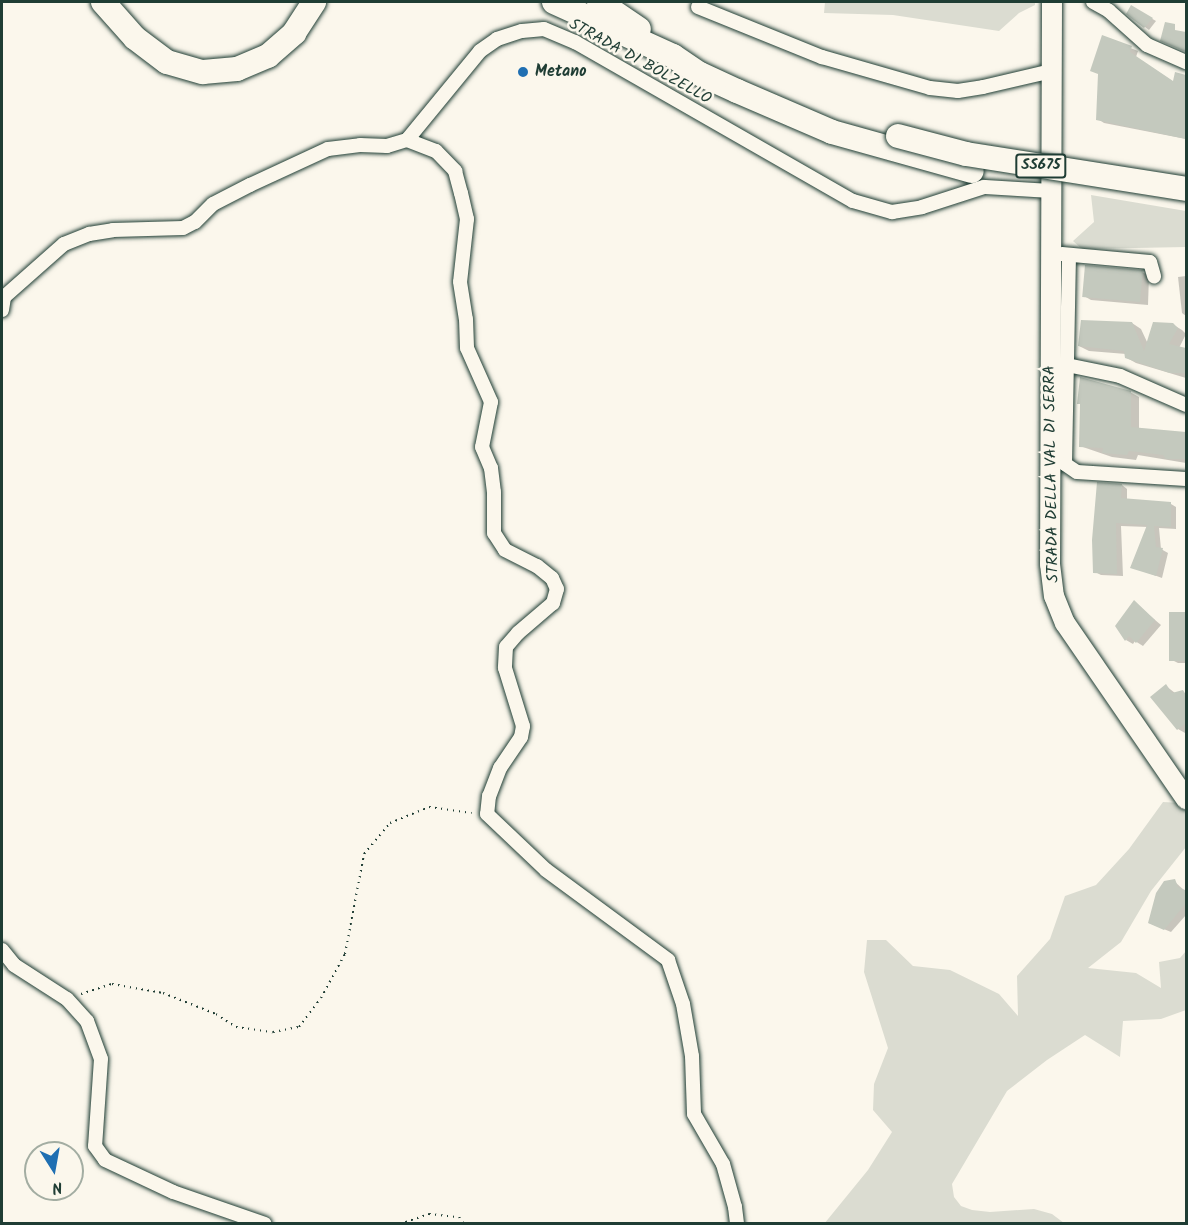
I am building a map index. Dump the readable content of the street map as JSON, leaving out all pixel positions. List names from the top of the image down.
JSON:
{
  "streets": {
    "highway": ["SS675"],
    "street": ["STRADA DI BOLZELLO", "STRADA DELLA VAL DI SERRA"]
  },
  "crossings": [
    ["STRADA DI BOLZELLO", "STRADA DELLA VAL DI SERRA"]
  ],
  "places": ["Metano"],
  "north": "bottom"
}
